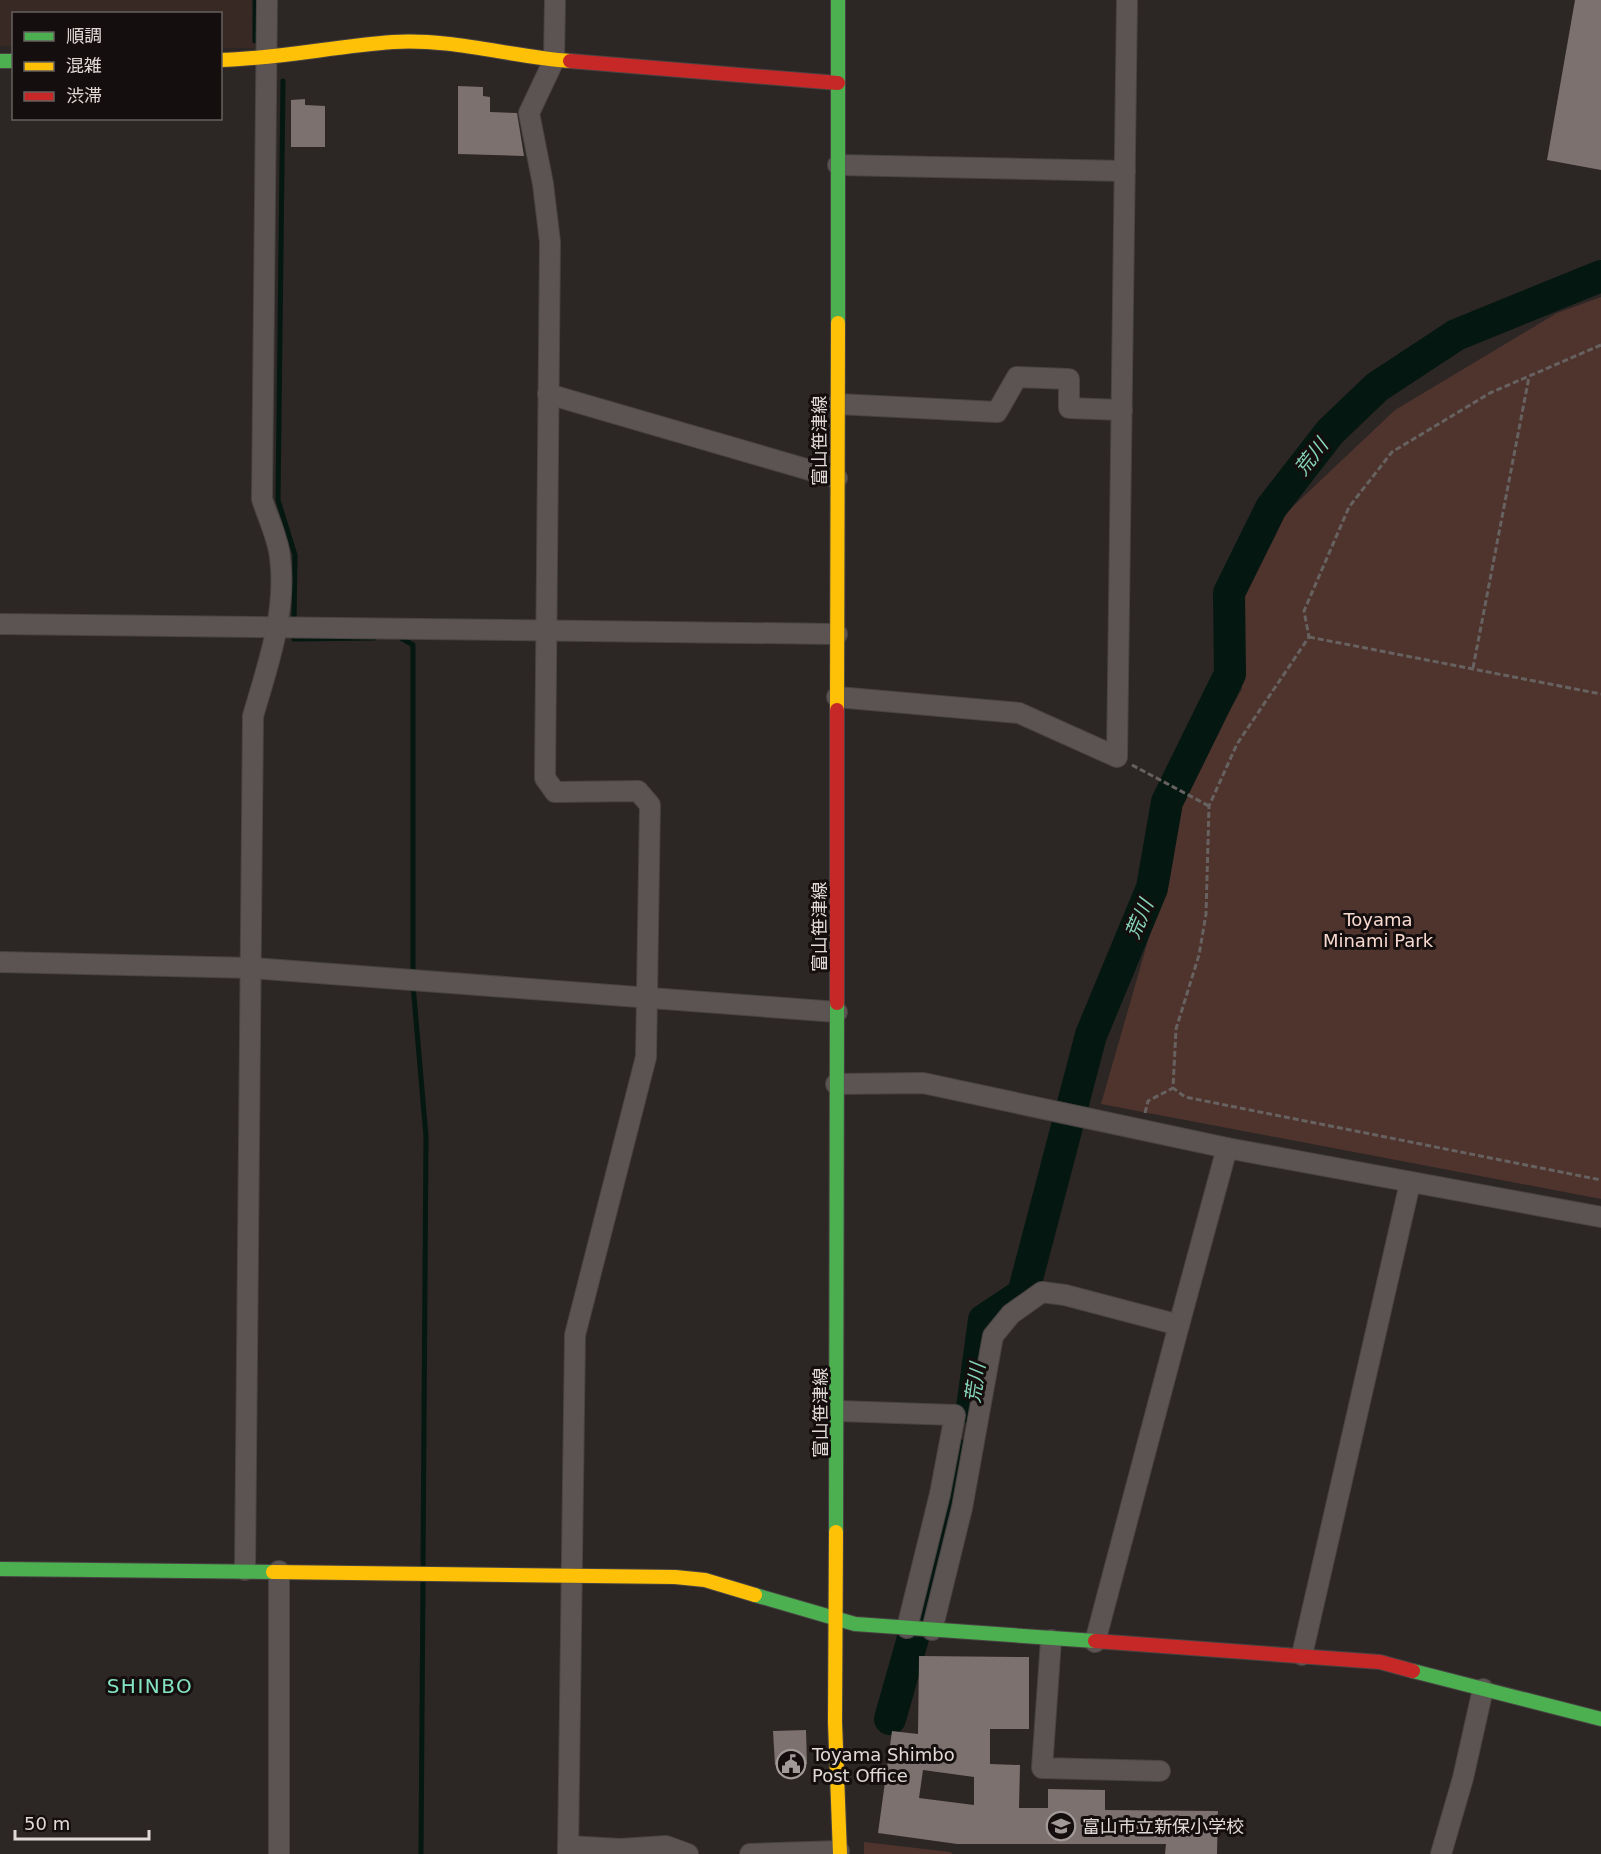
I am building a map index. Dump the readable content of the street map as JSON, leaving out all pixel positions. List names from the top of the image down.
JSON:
{
  "streets": {
    "street": ["富山笹津線"]
  },
  "districts": ["SHINBO"],
  "water": ["荒川"],
  "parks": ["Toyama Minami Park"],
  "places": {
    "public building": ["Toyama Shimbo Post Office"],
    "school or university": ["富山市立新保小学校"]
  },
  "legend": ["順調", "混雑", "渋滞"],
  "scale_bar": "50 m"
}
